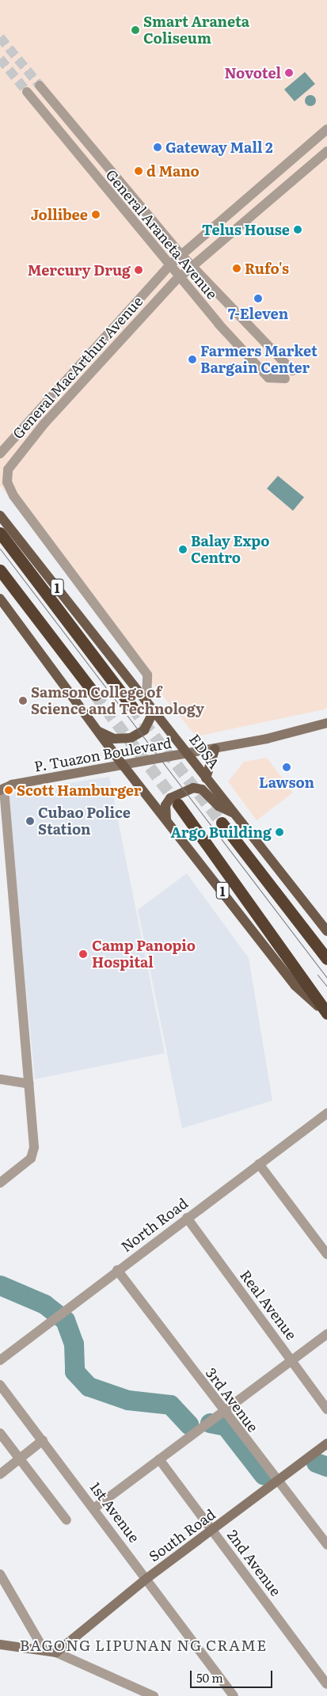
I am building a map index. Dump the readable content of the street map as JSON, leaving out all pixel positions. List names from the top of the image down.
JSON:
{
  "streets": {
    "highway": ["1"],
    "main road": ["EDSA"],
    "street": [
      "General Araneta Avenue",
      "General MacArthur Avenue",
      "P. Tuazon Boulevard",
      "North Road",
      "Real Avenue",
      "3rd Avenue",
      "1st Avenue",
      "South Road",
      "2nd Avenue"
    ]
  },
  "crossings": [
    ["General Araneta Avenue", "General MacArthur Avenue"],
    ["General MacArthur Avenue", "EDSA"],
    ["1", "P. Tuazon Boulevard"],
    ["EDSA", "P. Tuazon Boulevard"],
    ["North Road", "Real Avenue"],
    ["North Road", "3rd Avenue"],
    ["3rd Avenue", "South Road"],
    ["1st Avenue", "South Road"],
    ["South Road", "2nd Avenue"]
  ],
  "districts": ["BAGONG LIPUNAN NG CRAME"],
  "places": [
    "Smart Araneta Coliseum",
    "Novotel",
    "Gateway Mall 2",
    "d Mano",
    "Jollibee",
    "Telus House",
    "Rufo's",
    "Mercury Drug",
    "7-Eleven",
    "Farmers Market Bargain Center",
    "Balay Expo Centro",
    "Samson College of Science and Technology",
    "Lawson",
    "Scott Hamburger",
    "Cubao Police Station",
    "Argo Building",
    "Camp Panopio Hospital"
  ],
  "scale_bar": "50 m"
}
